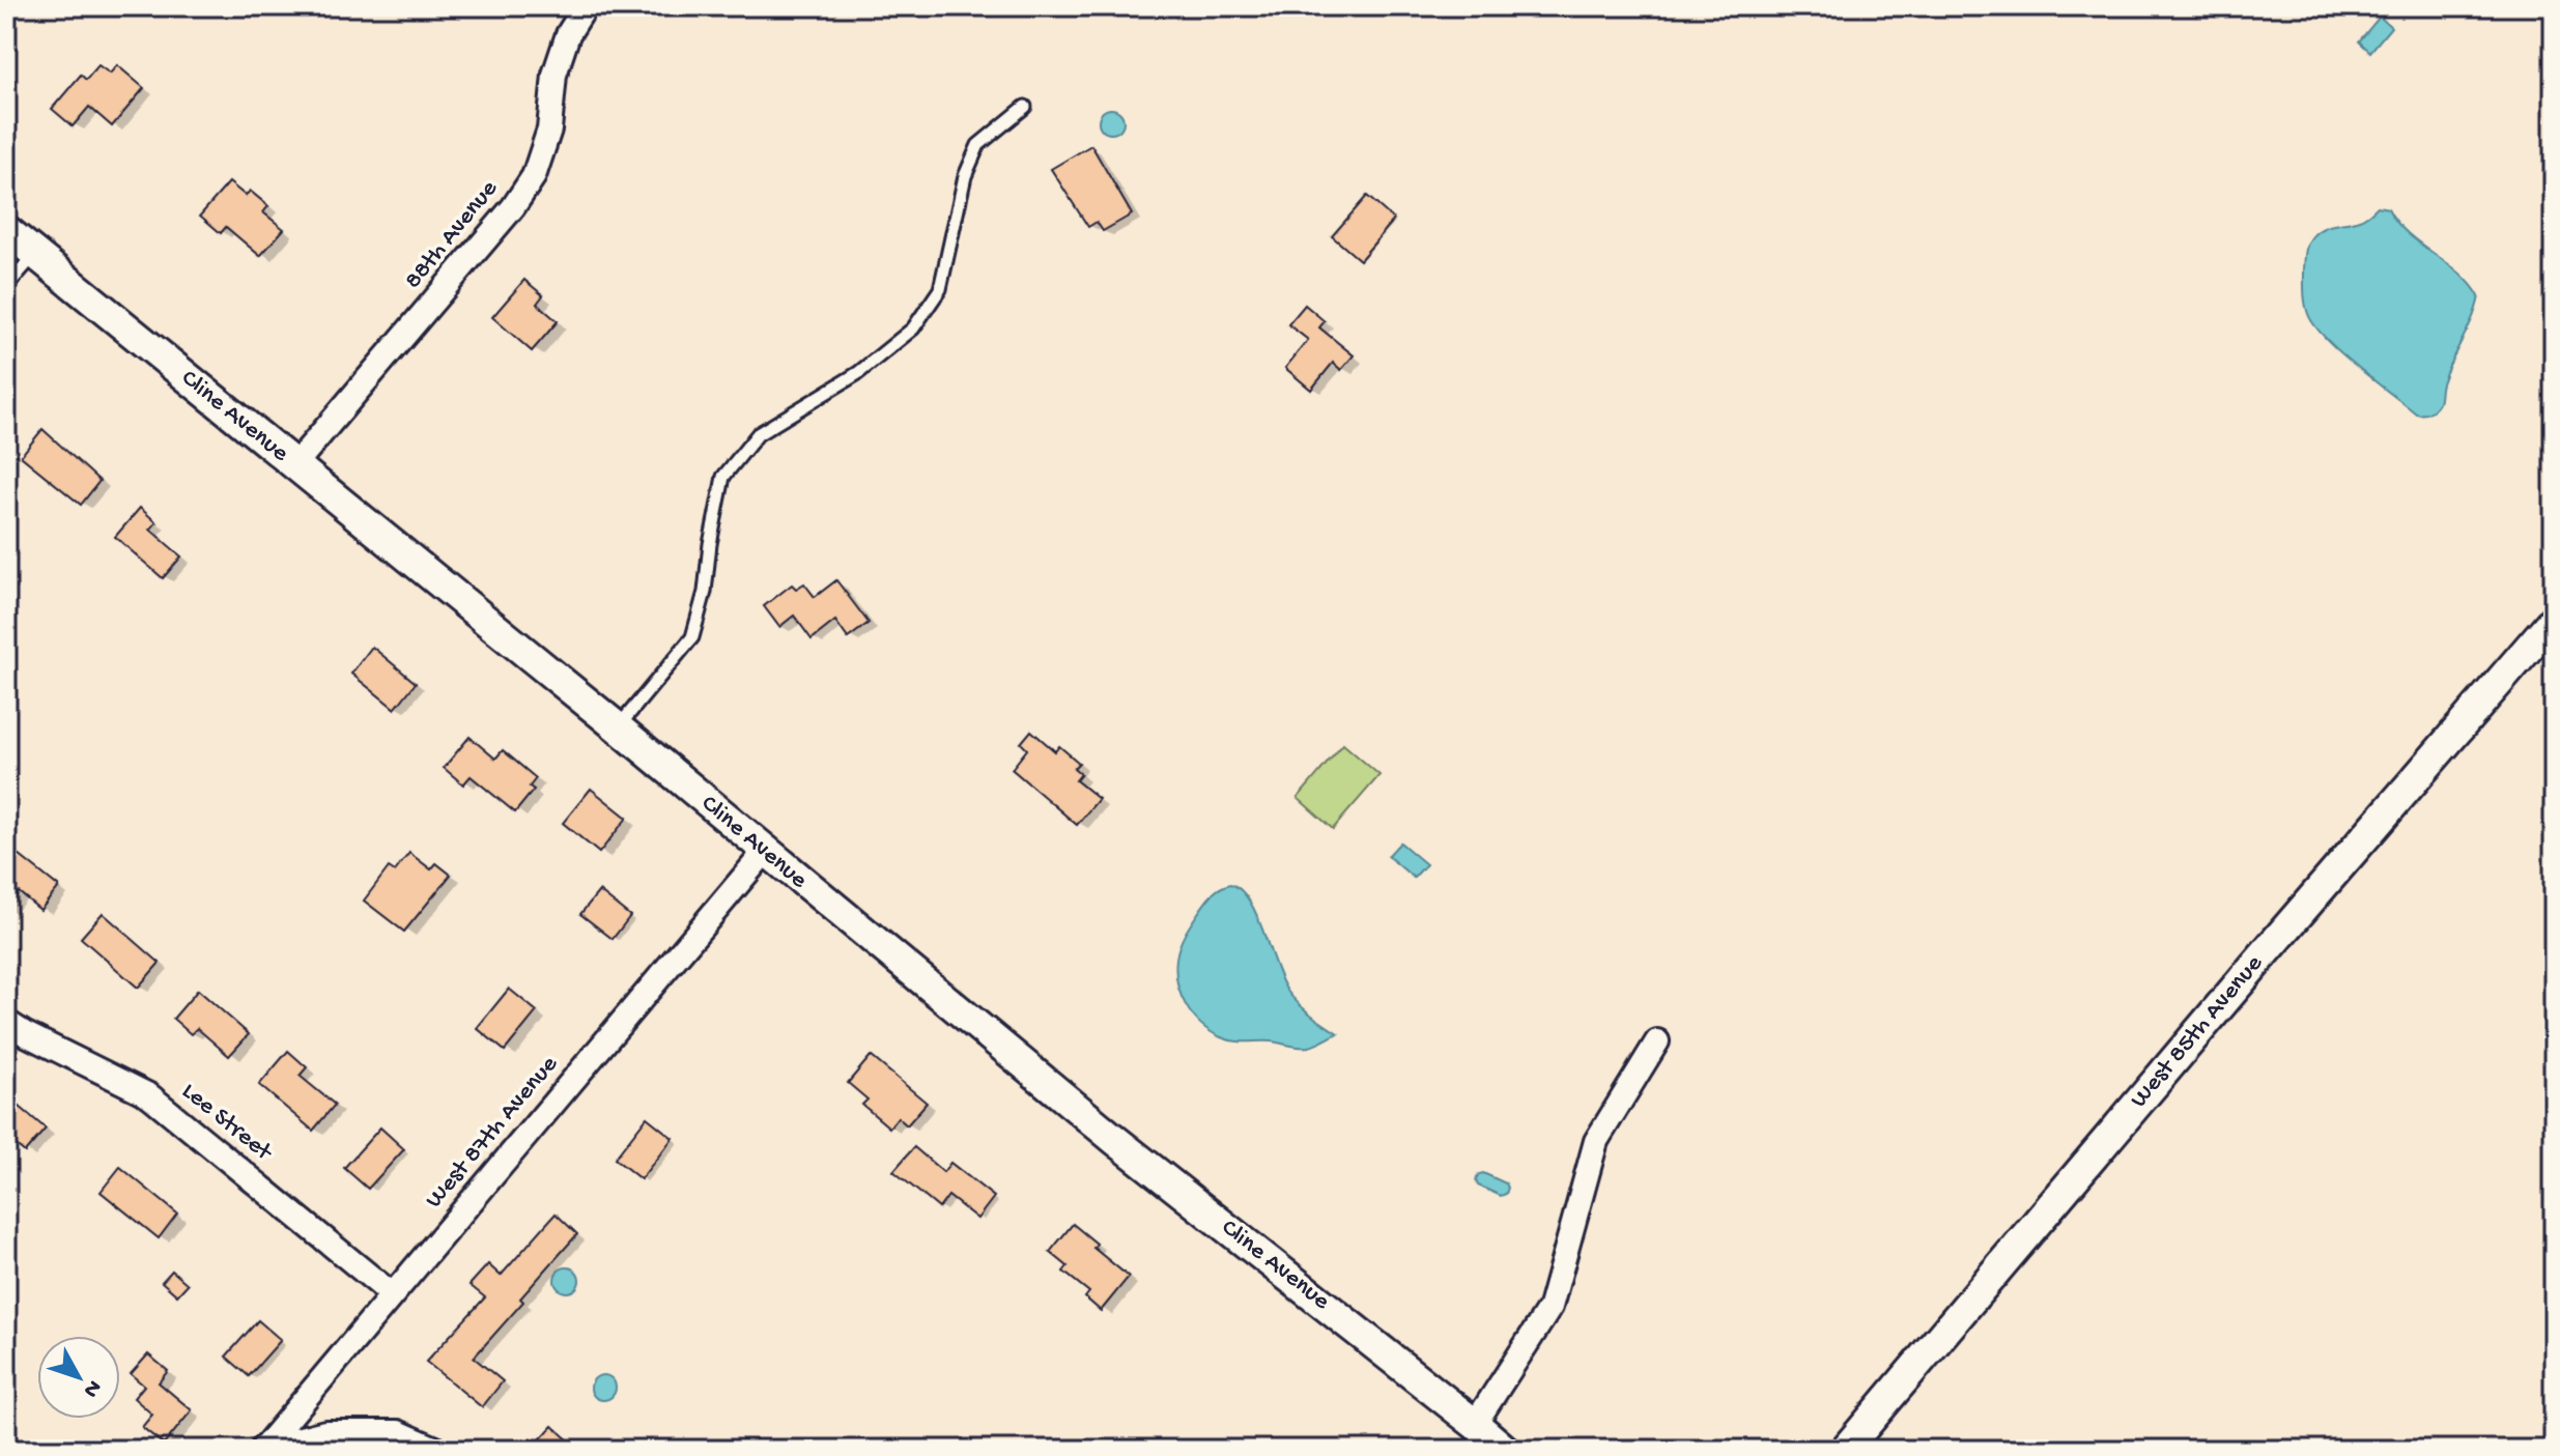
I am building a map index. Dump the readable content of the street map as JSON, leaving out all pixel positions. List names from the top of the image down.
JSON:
{
  "streets": {
    "street": [
      "88th Avenue",
      "Cline Avenue",
      "West 85th Avenue",
      "Lee Street",
      "West 87th Avenue"
    ]
  },
  "crossings": [
    ["88th Avenue", "Cline Avenue"],
    ["Cline Avenue", "West 87th Avenue"],
    ["Lee Street", "West 87th Avenue"]
  ],
  "north": "bottom right"
}
